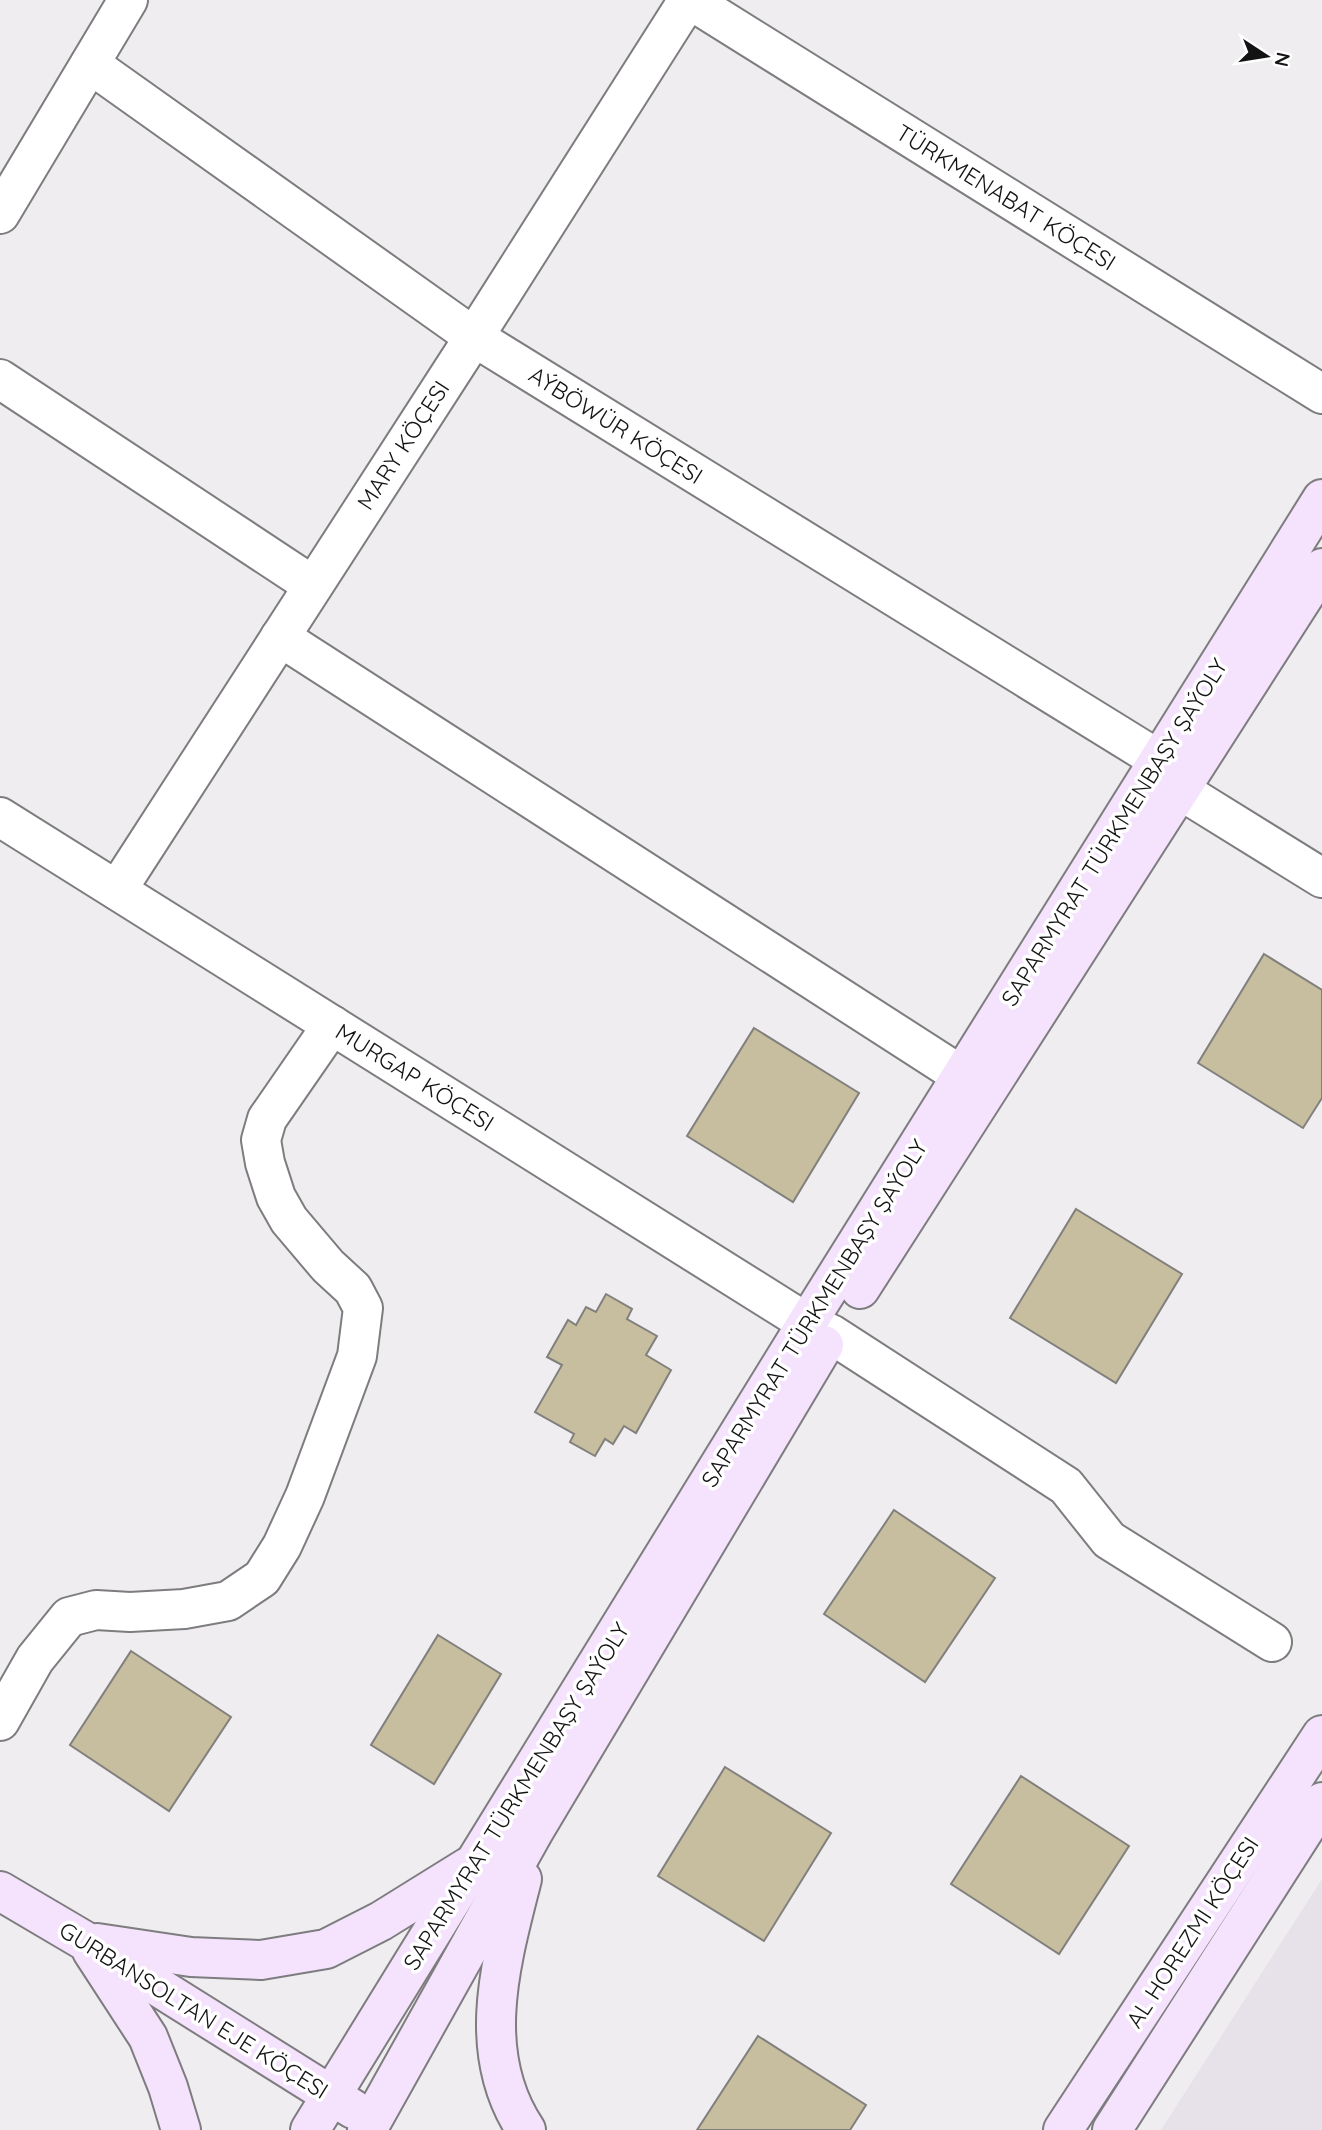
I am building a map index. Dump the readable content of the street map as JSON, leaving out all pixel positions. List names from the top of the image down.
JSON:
{
  "streets": {
    "main road": ["SAPARMYRAT TÜRKMENBAŞY ŞAÝOLY", "AL HOREZMI KÖÇESI", "GURBANSOLTAN EJE KÖÇESI"],
    "street": [
      "TÜRKMENABAT KÖÇESI",
      "AÝBÖWÜR KÖÇESI",
      "MARY KÖÇESI",
      "MURGAP KÖÇESI"
    ]
  },
  "crossings": [
    ["TÜRKMENABAT KÖÇESI", "MARY KÖÇESI"],
    ["AÝBÖWÜR KÖÇESI", "MARY KÖÇESI"],
    ["AÝBÖWÜR KÖÇESI", "SAPARMYRAT TÜRKMENBAŞY ŞAÝOLY"],
    ["MARY KÖÇESI", "MURGAP KÖÇESI"],
    ["SAPARMYRAT TÜRKMENBAŞY ŞAÝOLY", "MURGAP KÖÇESI"],
    ["SAPARMYRAT TÜRKMENBAŞY ŞAÝOLY", "GURBANSOLTAN EJE KÖÇESI"]
  ],
  "north": "right"
}
